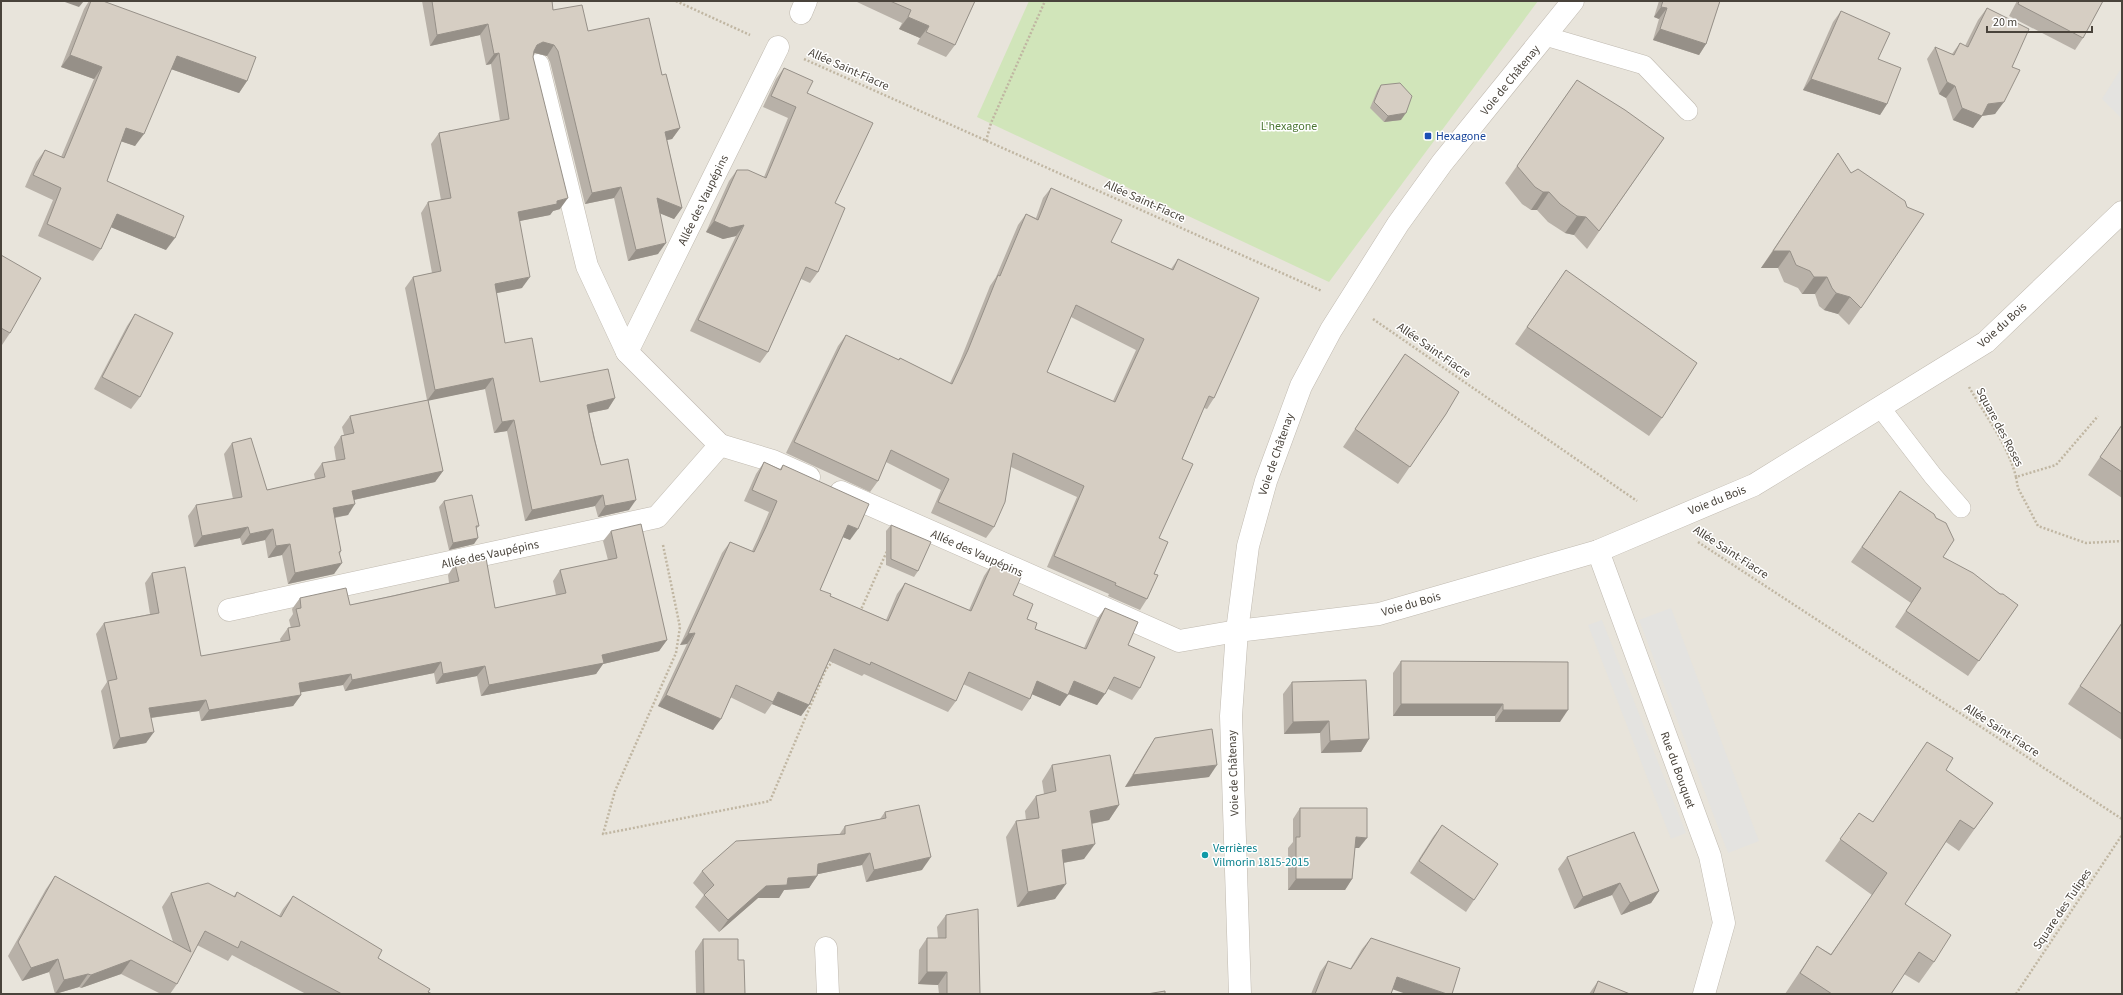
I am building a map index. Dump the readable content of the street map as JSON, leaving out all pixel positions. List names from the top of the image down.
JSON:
{
  "streets": {
    "street": [
      "Voie de Châtenay",
      "Allée des Vaupépins",
      "Voie du Bois",
      "Rue du Bouquet"
    ],
    "path": ["Allée Saint-Fiacre", "Square des Roses", "Square des Tulipes"]
  },
  "crossings": [
    ["Allée Saint-Fiacre", "Voie de Châtenay"],
    ["Allée Saint-Fiacre", "Allée des Vaupépins"],
    ["Allée Saint-Fiacre", "Voie du Bois"],
    ["Voie de Châtenay", "Allée des Vaupépins"],
    ["Voie de Châtenay", "Voie du Bois"],
    ["Allée des Vaupépins", "Voie du Bois"],
    ["Voie du Bois", "Rue du Bouquet"]
  ],
  "parks": ["L'hexagone"],
  "places": {
    "transit": ["Hexagone"],
    "other": ["Verrières Vilmorin 1815-2015"]
  },
  "scale_bar": "20 m"
}
